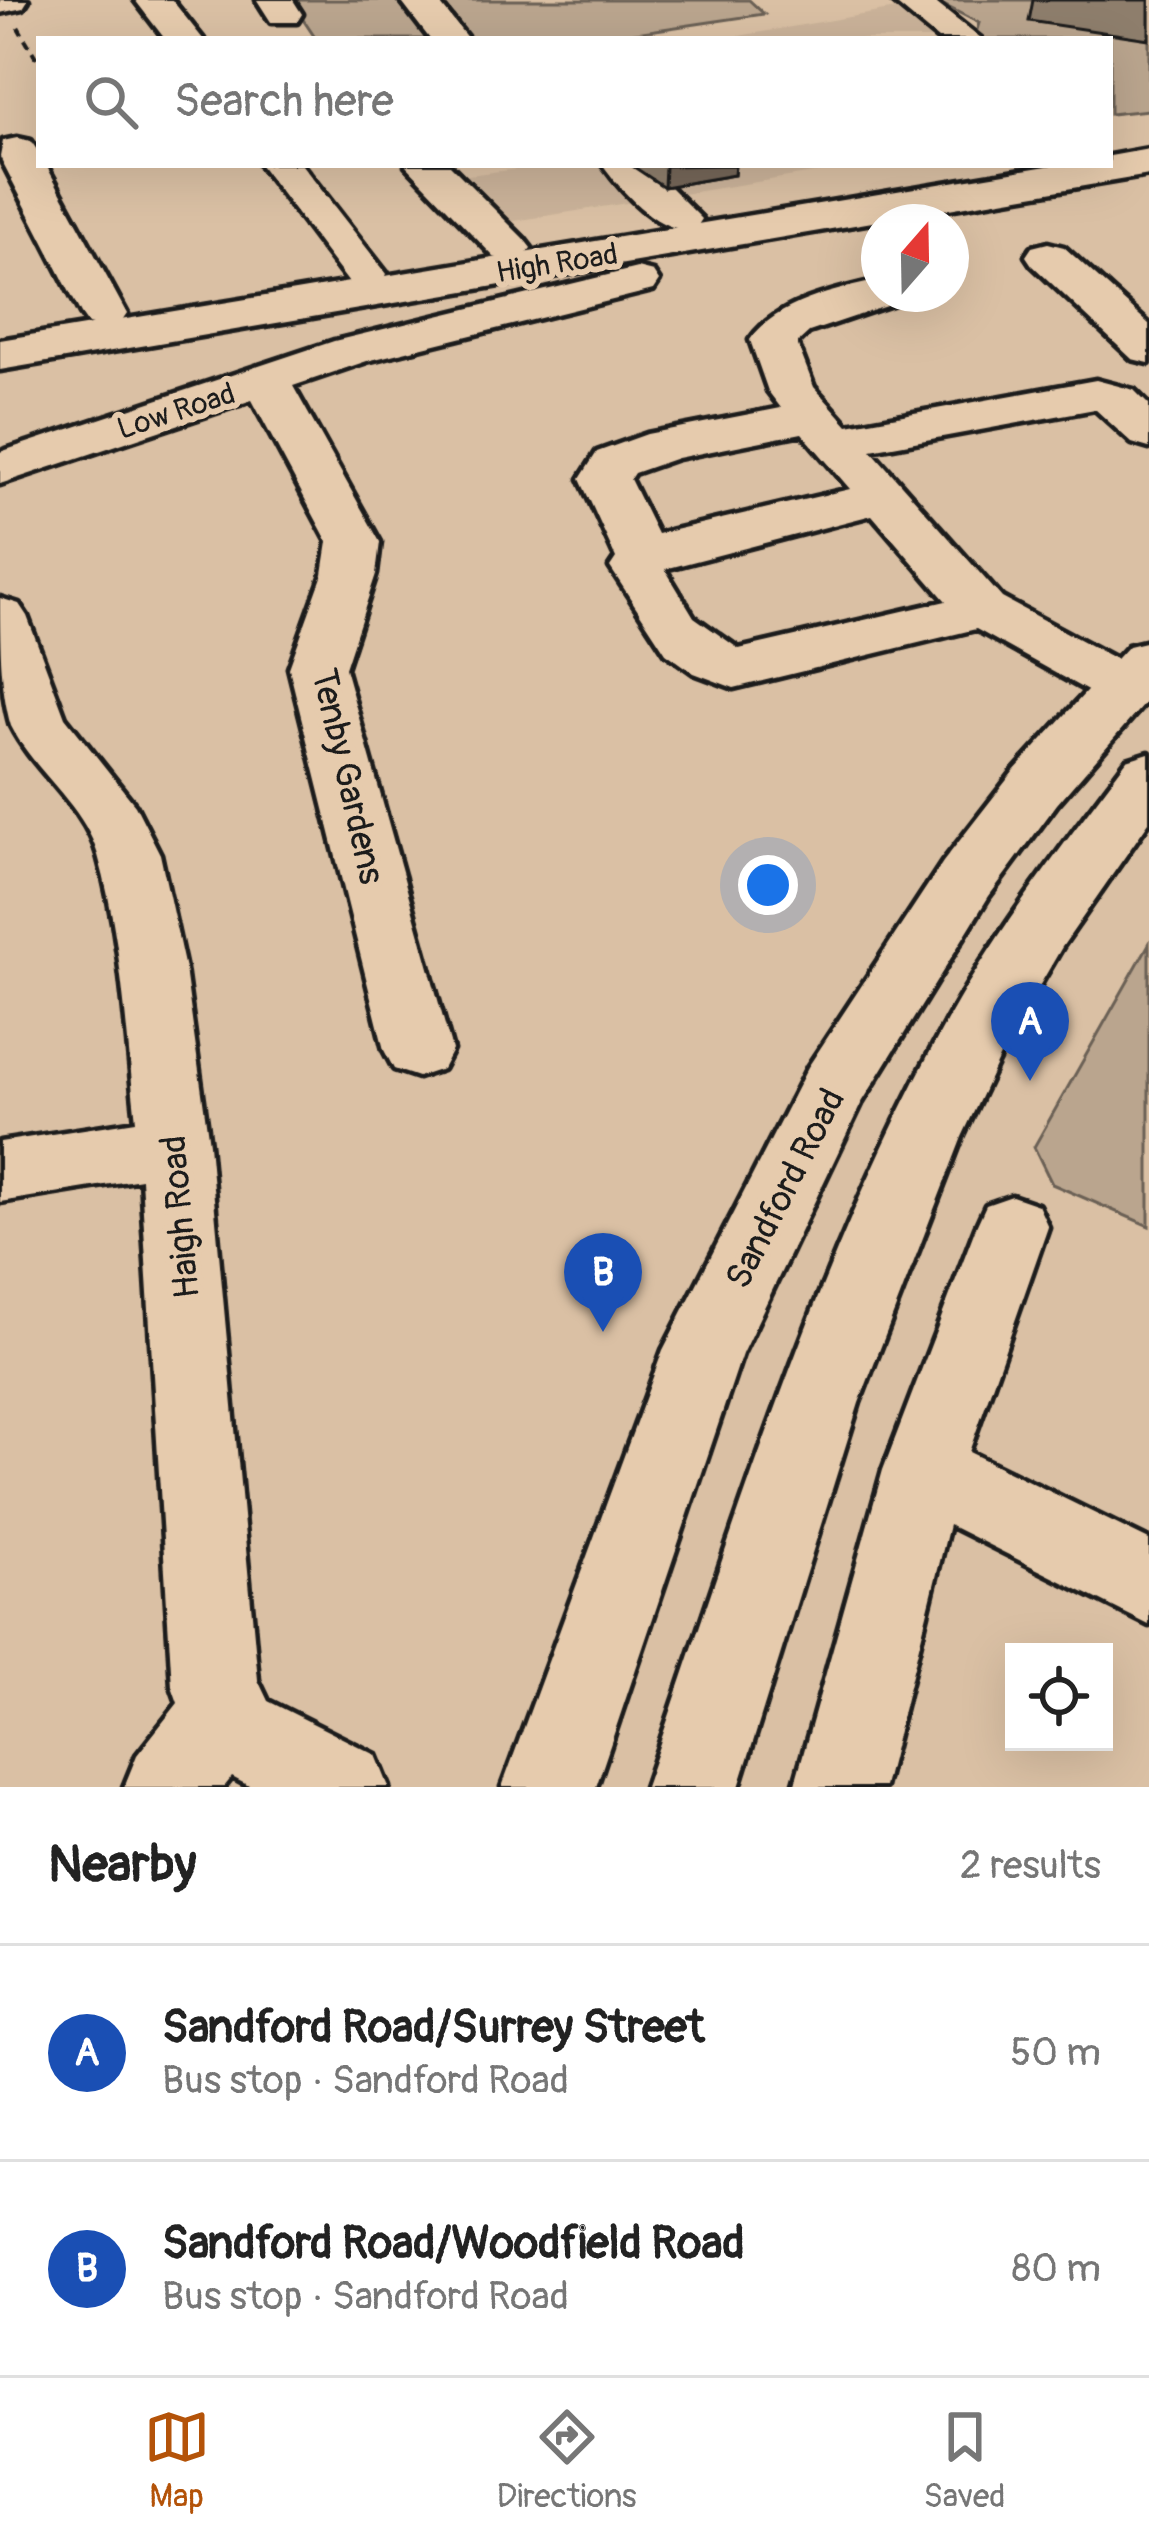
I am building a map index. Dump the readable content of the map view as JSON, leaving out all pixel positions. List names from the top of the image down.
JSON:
{
  "streets": {
    "main road": ["High Road", "Sandford Road"],
    "street": ["Low Road", "Tenby Gardens", "Haigh Road"]
  },
  "crossings": [
    ["Low Road", "Tenby Gardens"]
  ],
  "north": "top",
  "page": {
    "search": "Search here",
    "pins": ["A", "B"],
    "heading": ["Nearby", "2 results"],
    "list": [
      {
        "mark": "A",
        "name": "Sandford Road/Surrey Street",
        "note": "Bus stop · Sandford Road",
        "value": "50 m"
      },
      {
        "mark": "B",
        "name": "Sandford Road/Woodfield Road",
        "note": "Bus stop · Sandford Road",
        "value": "80 m"
      }
    ],
    "nav": ["Map", "Directions", "Saved"]
  }
}
